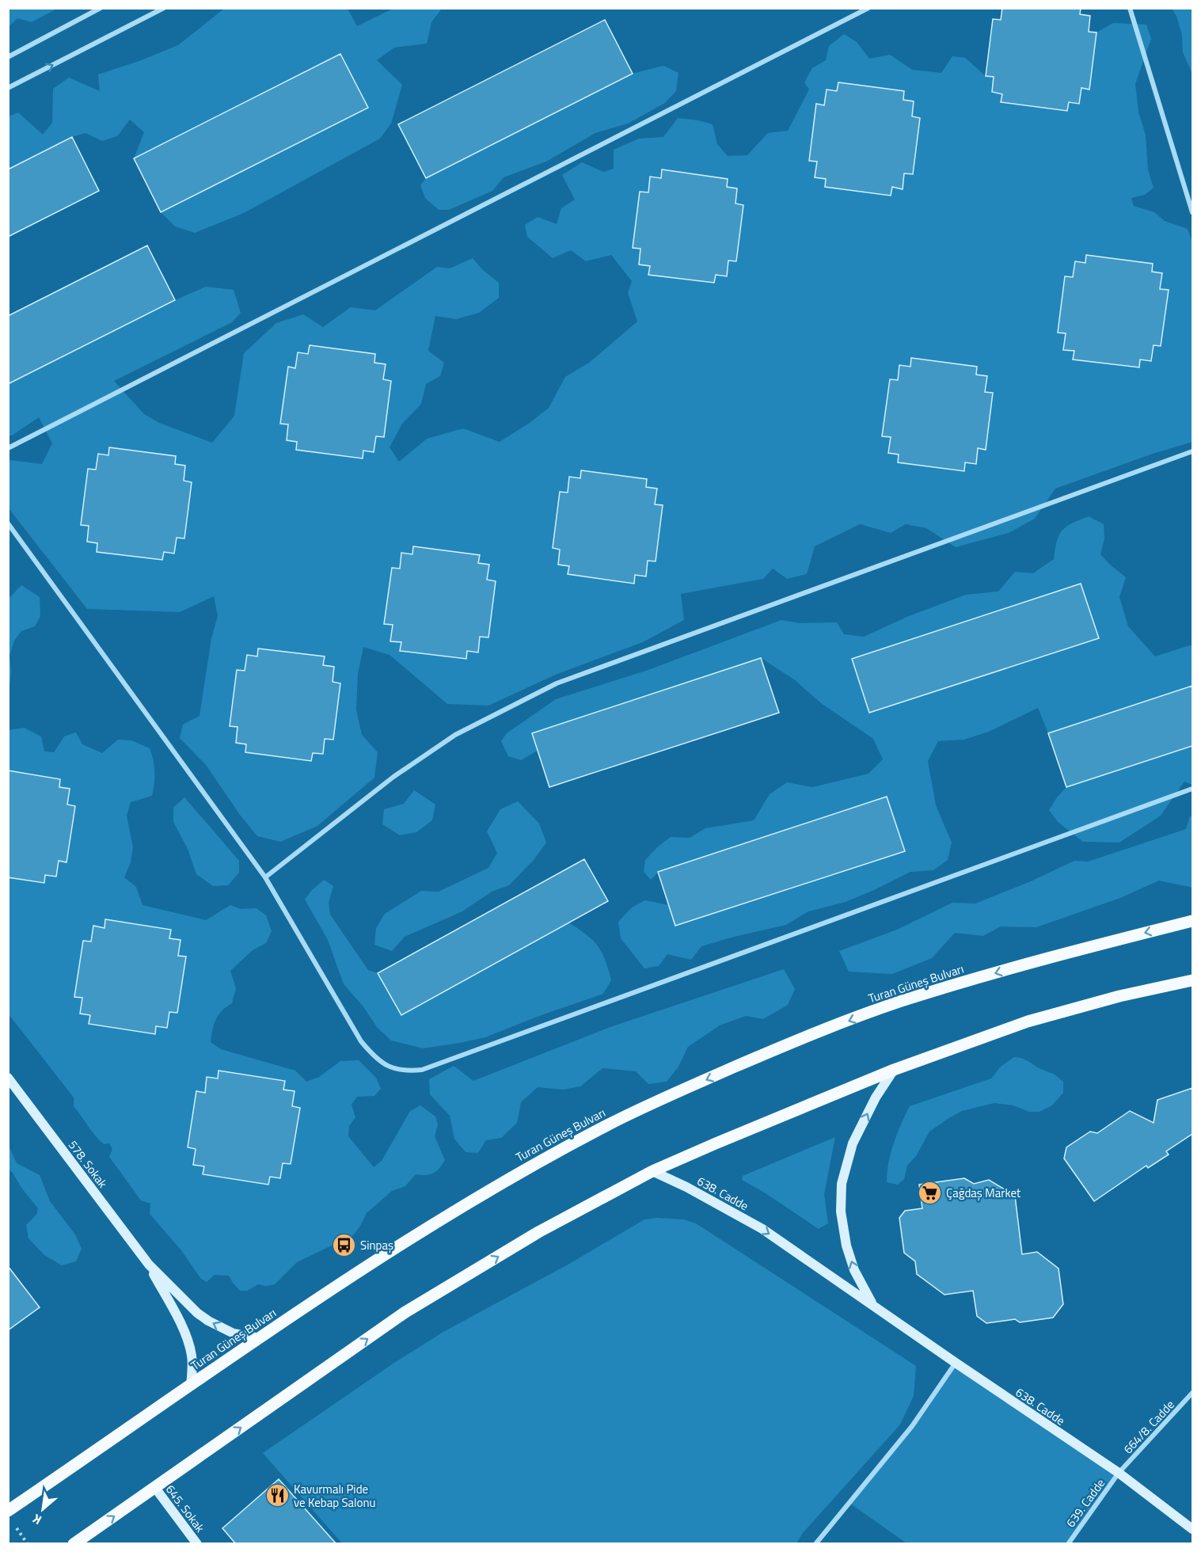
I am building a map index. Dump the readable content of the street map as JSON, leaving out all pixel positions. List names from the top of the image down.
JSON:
{
  "streets": {
    "main road": ["Turan Güneş Bulvarı"],
    "street": [
      "578. Sokak",
      "638. Cadde",
      "664/8. Cadde",
      "639. Cadde",
      "645. Sokak"
    ]
  },
  "crossings": [
    ["638. Cadde", "664/8. Cadde"],
    ["638. Cadde", "639. Cadde"],
    ["664/8. Cadde", "639. Cadde"]
  ],
  "places": {
    "supermarket": ["Çağdaş Market"],
    "bus stop": ["Sinpaş"],
    "restaurant": ["Kavurmalı Pide ve Kebap Salonu"]
  },
  "north": "bottom left"
}
